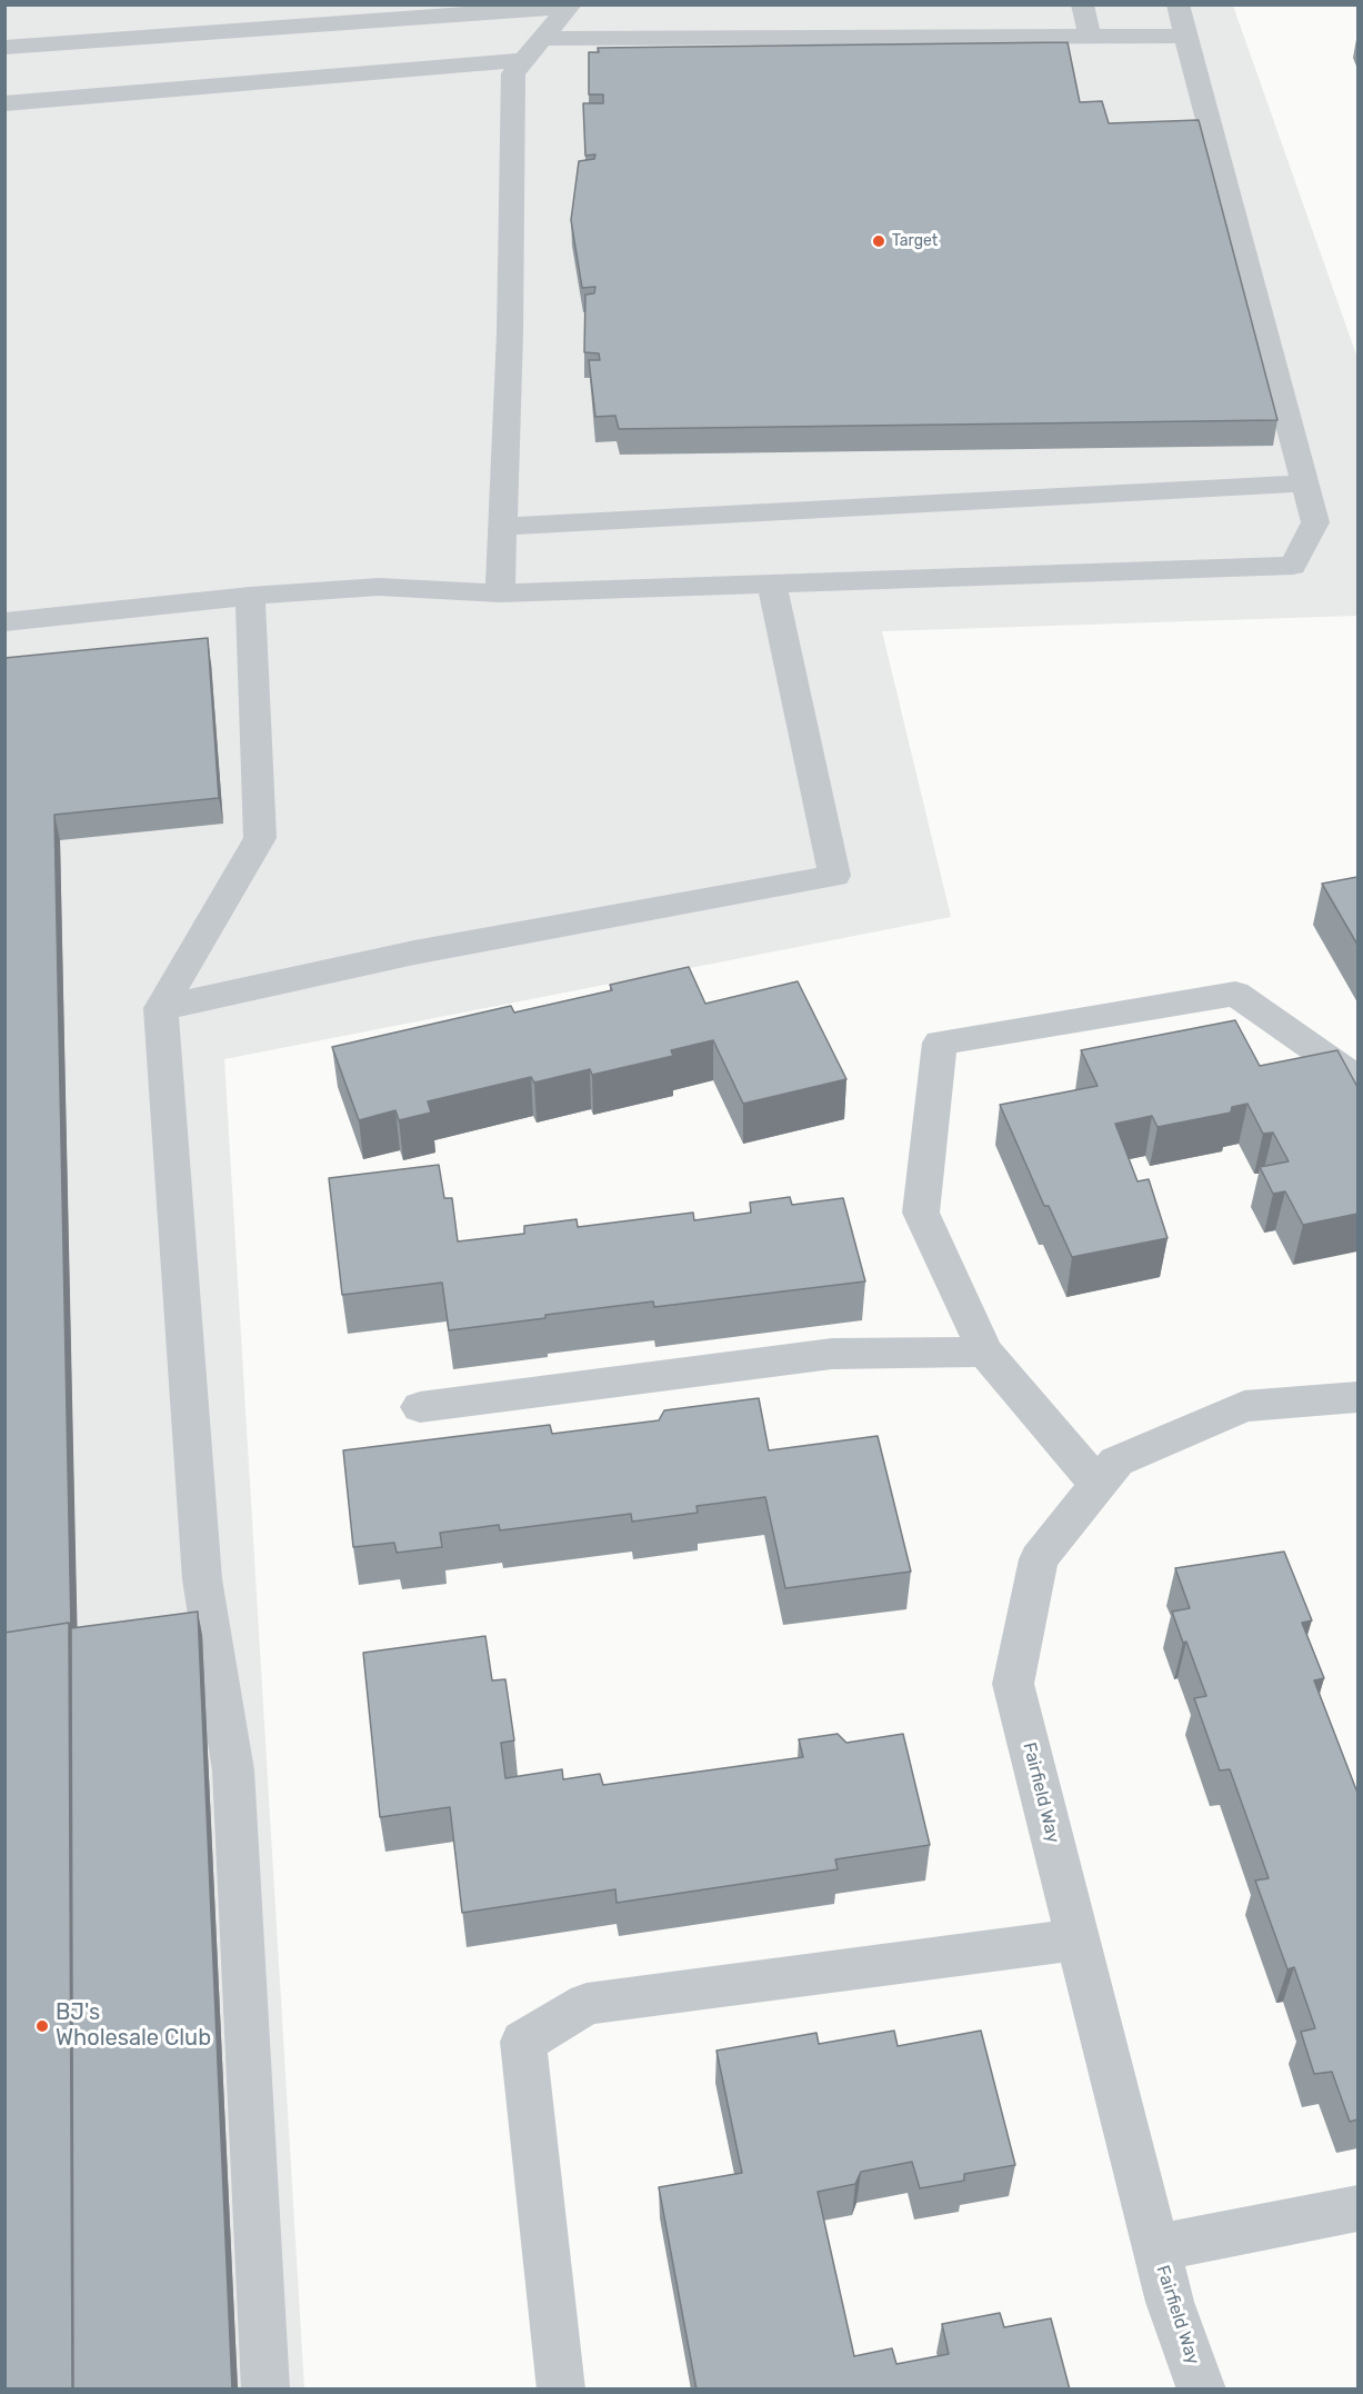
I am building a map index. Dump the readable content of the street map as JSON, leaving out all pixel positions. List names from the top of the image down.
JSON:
{
  "streets": {
    "street": ["Fairfield Way"]
  },
  "places": ["Target", "BJ's Wholesale Club"]
}
